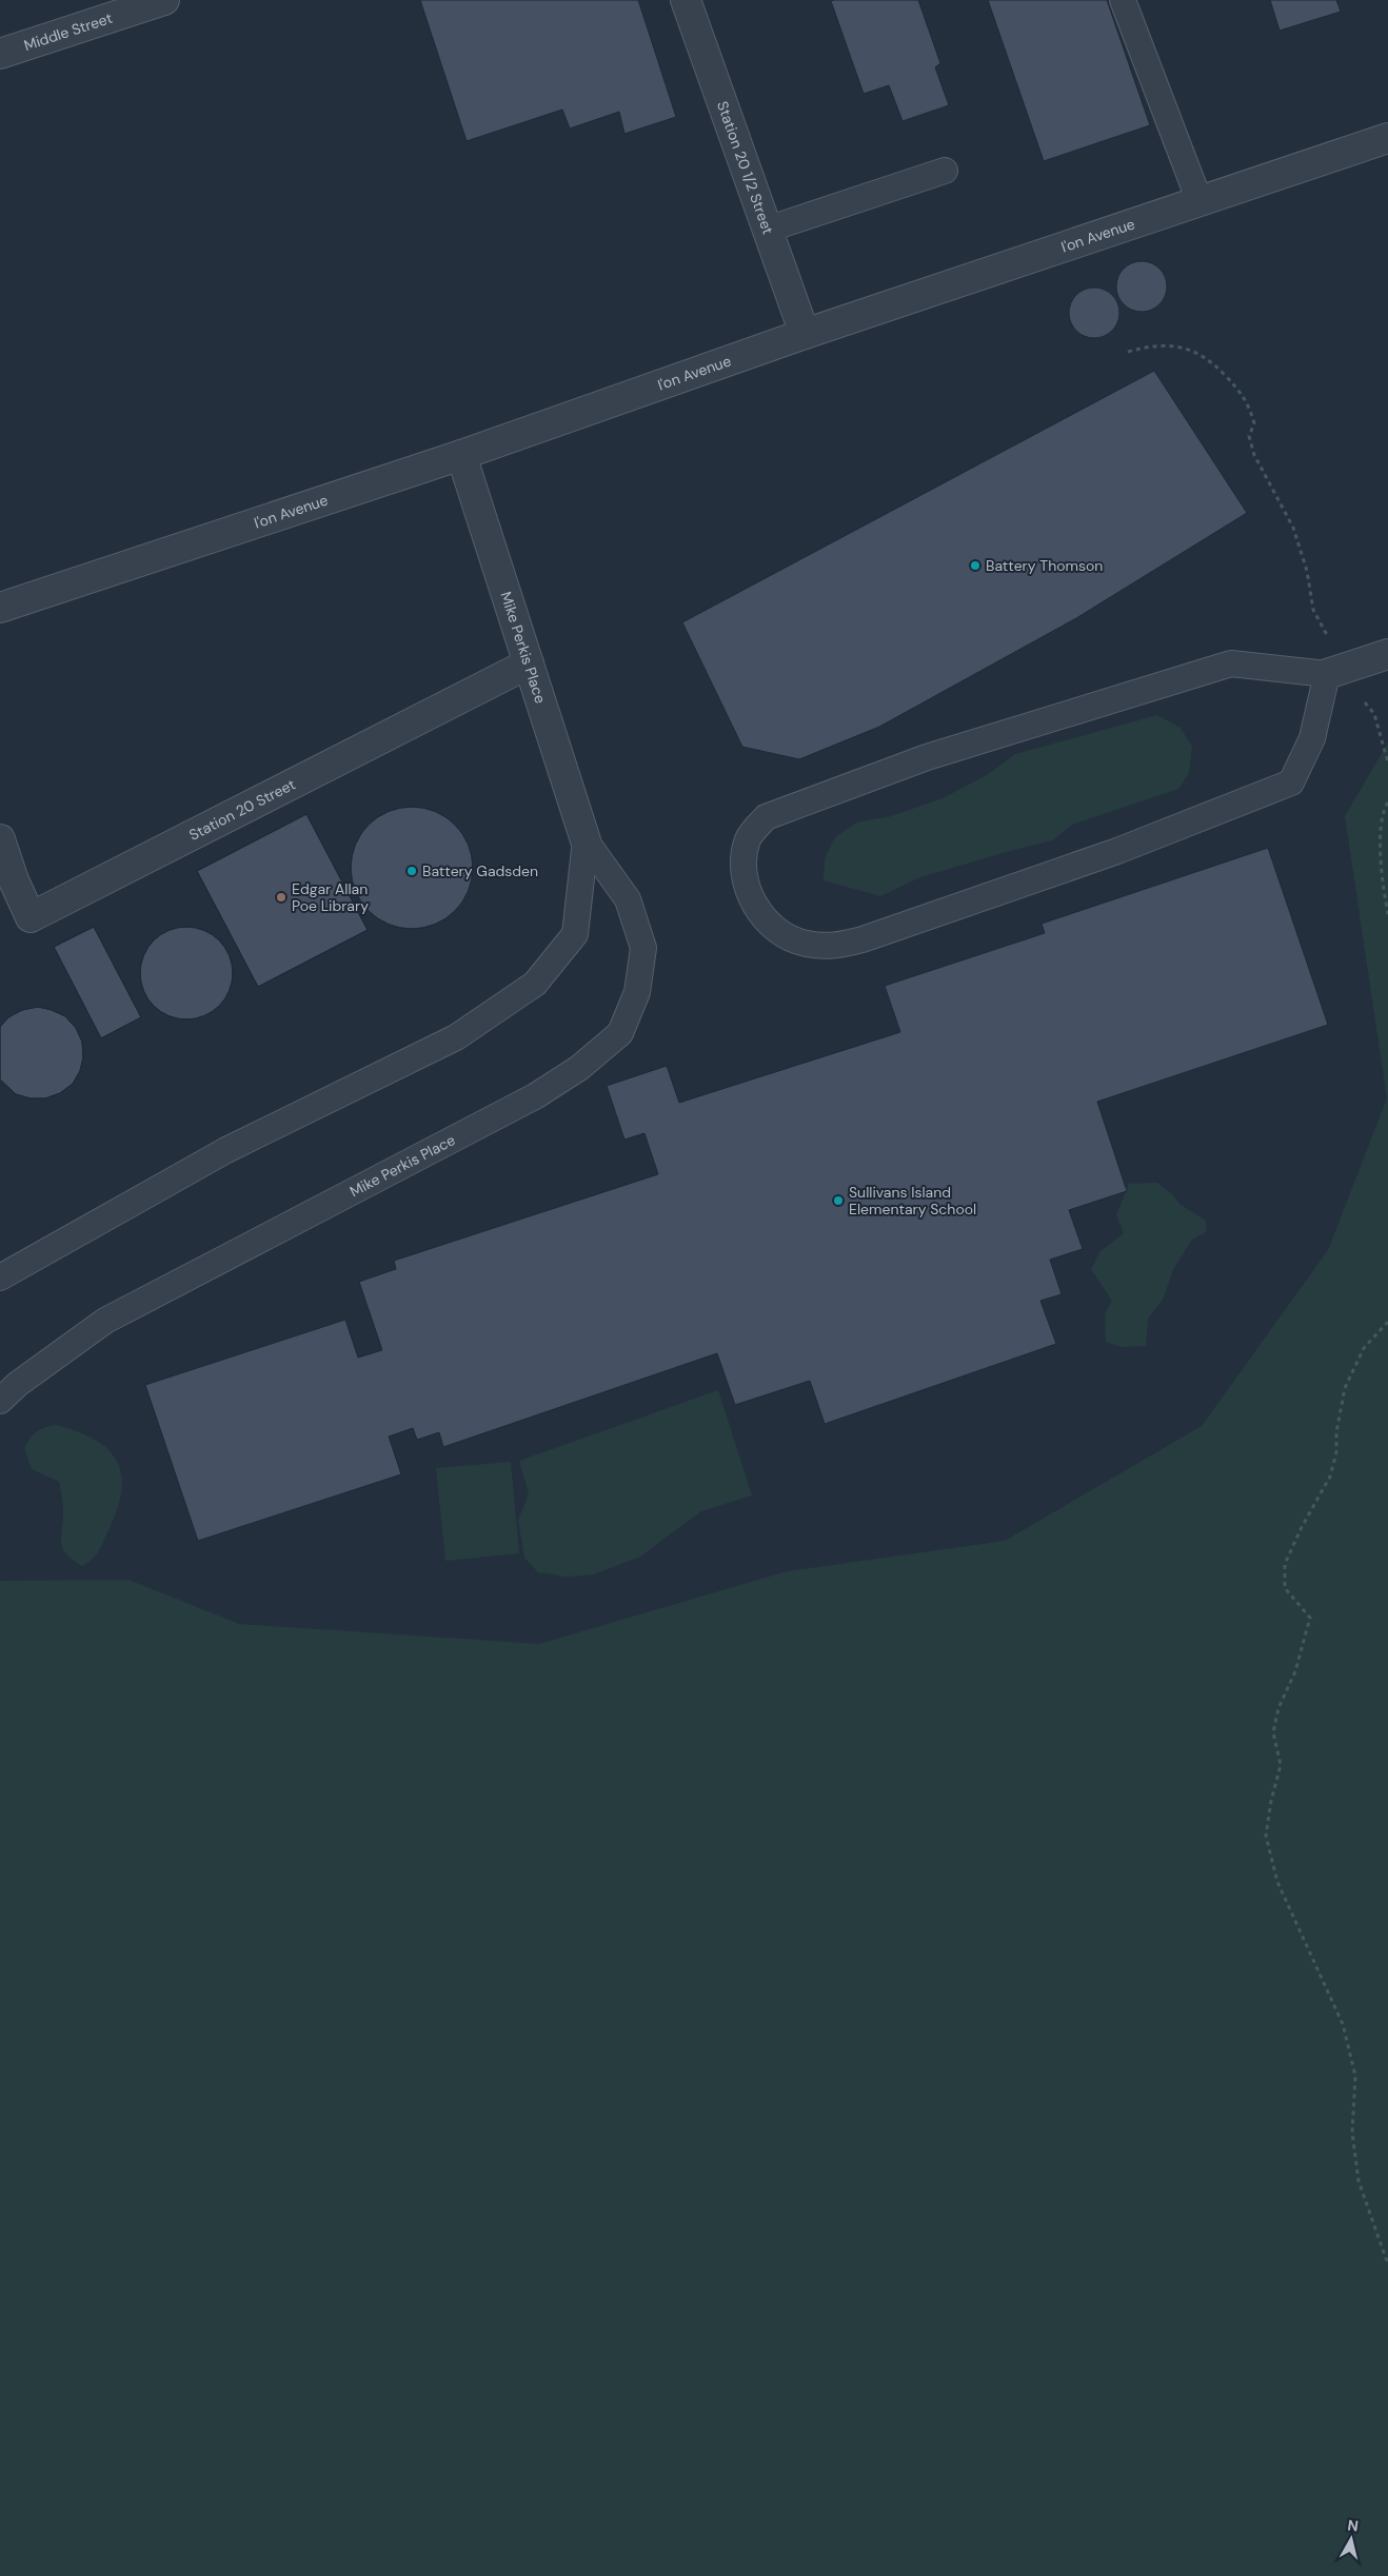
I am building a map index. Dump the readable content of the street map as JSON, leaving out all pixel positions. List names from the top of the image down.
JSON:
{
  "streets": {
    "street": [
      "Middle Street",
      "Station 20 1/2 Street",
      "I'on Avenue",
      "Mike Perkis Place",
      "Station 20 Street"
    ]
  },
  "crossings": [
    ["Station 20 1/2 Street", "I'on Avenue"],
    ["I'on Avenue", "Mike Perkis Place"],
    ["Mike Perkis Place", "Station 20 Street"]
  ],
  "places": [
    "Battery Thomson",
    "Battery Gadsden",
    "Edgar Allan Poe Library",
    "Sullivans Island Elementary School"
  ],
  "north": "top"
}
